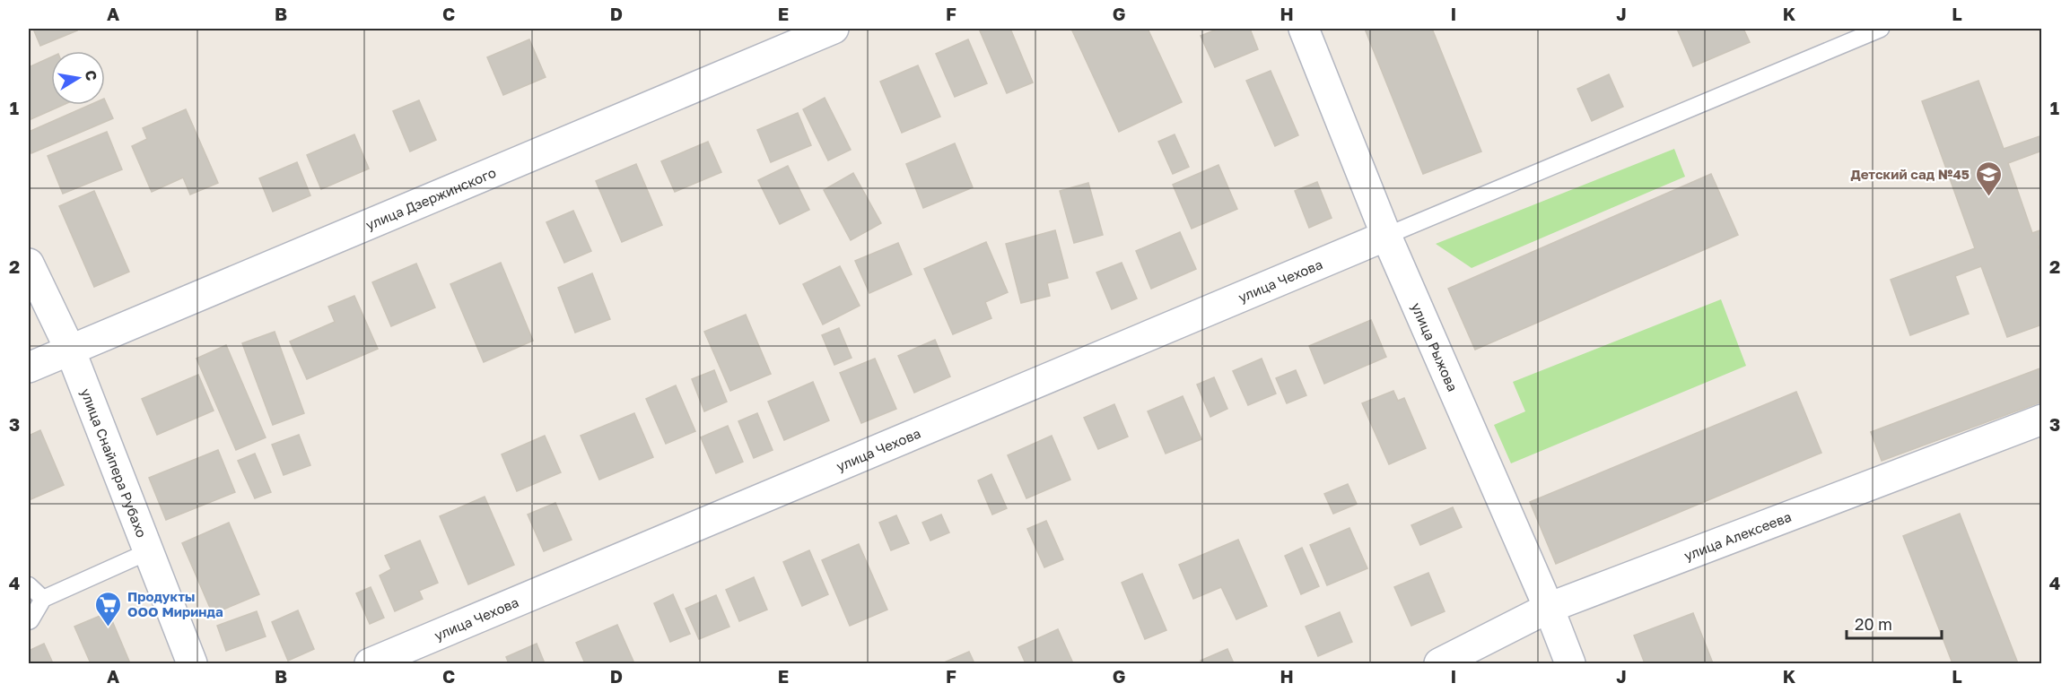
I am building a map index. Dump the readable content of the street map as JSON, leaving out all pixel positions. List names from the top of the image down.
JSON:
{
  "streets": {
    "street": [
      "улица Дзержинского",
      "улица Чехова",
      "улица Рыжова",
      "улица Снайпера Рубахо",
      "улица Алексеева"
    ]
  },
  "crossings": [
    ["улица Дзержинского", "улица Снайпера Рубахо"],
    ["улица Чехова", "улица Рыжова"],
    ["улица Рыжова", "улица Алексеева"]
  ],
  "places": {
    "school or university": ["Детский сад №45"],
    "supermarket": ["Продукты ООО Миринда"]
  },
  "scale_bar": "20 m",
  "north": "right",
  "grid": {
    "columns": [
      "A",
      "B",
      "C",
      "D",
      "E",
      "F",
      "G",
      "H",
      "I",
      "J",
      "K",
      "L"
    ],
    "rows": [
      "1",
      "2",
      "3",
      "4"
    ]
  }
}
